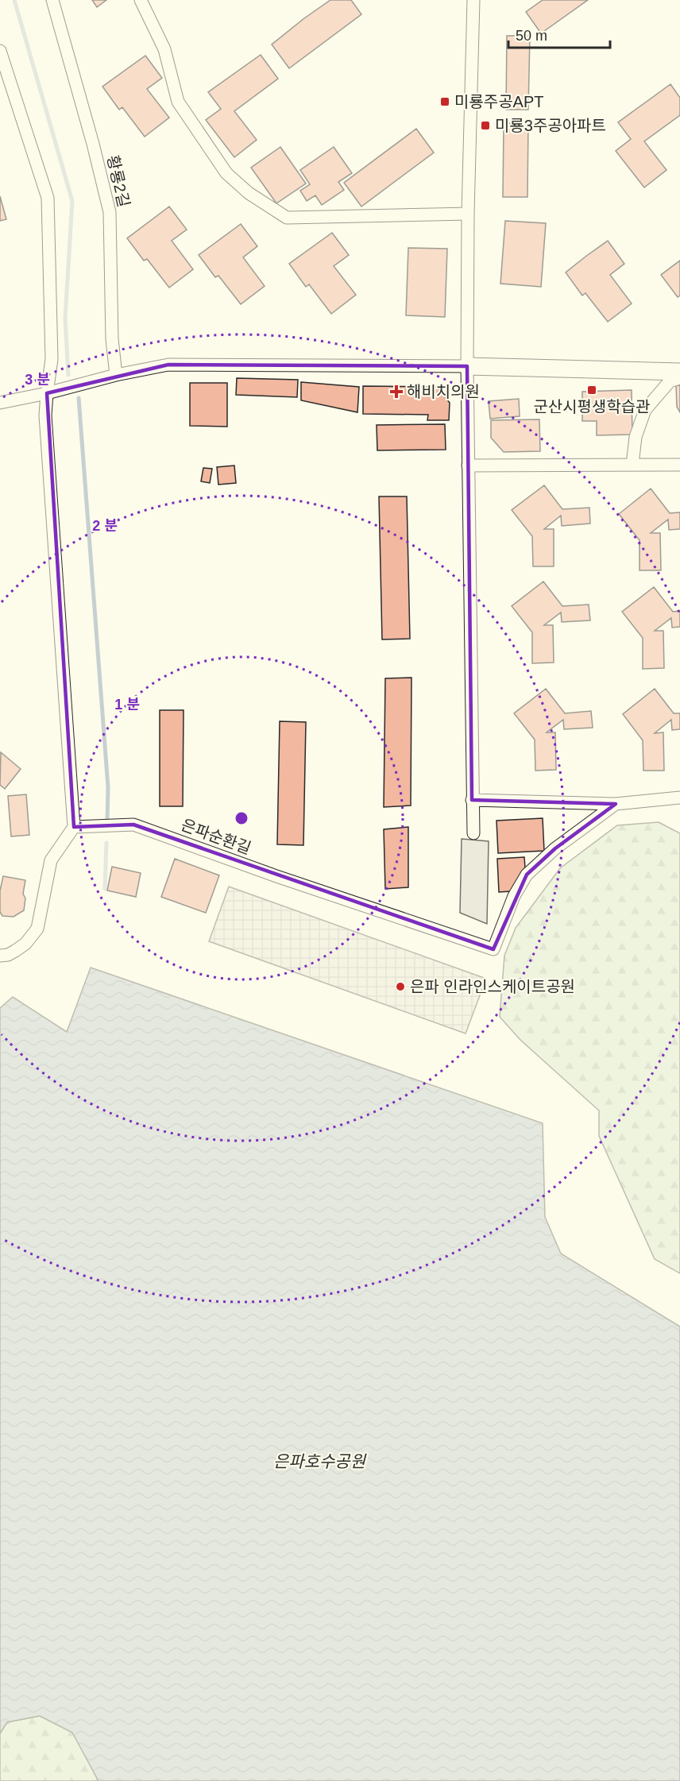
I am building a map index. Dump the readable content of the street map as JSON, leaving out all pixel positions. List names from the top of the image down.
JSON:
{
  "streets": {
    "street": ["황룡2길", "은파순환길"]
  },
  "water": ["은파호수공원"],
  "places": {
    "transit": ["미룡주공APT", "미룡3주공아파트", "군산시평생학습관"],
    "health": ["해비치의원"],
    "other": ["은파 인라인스케이트공원"]
  },
  "scale_bar": "50 m",
  "rings": ["3 분", "2 분", "1 분"]
}
